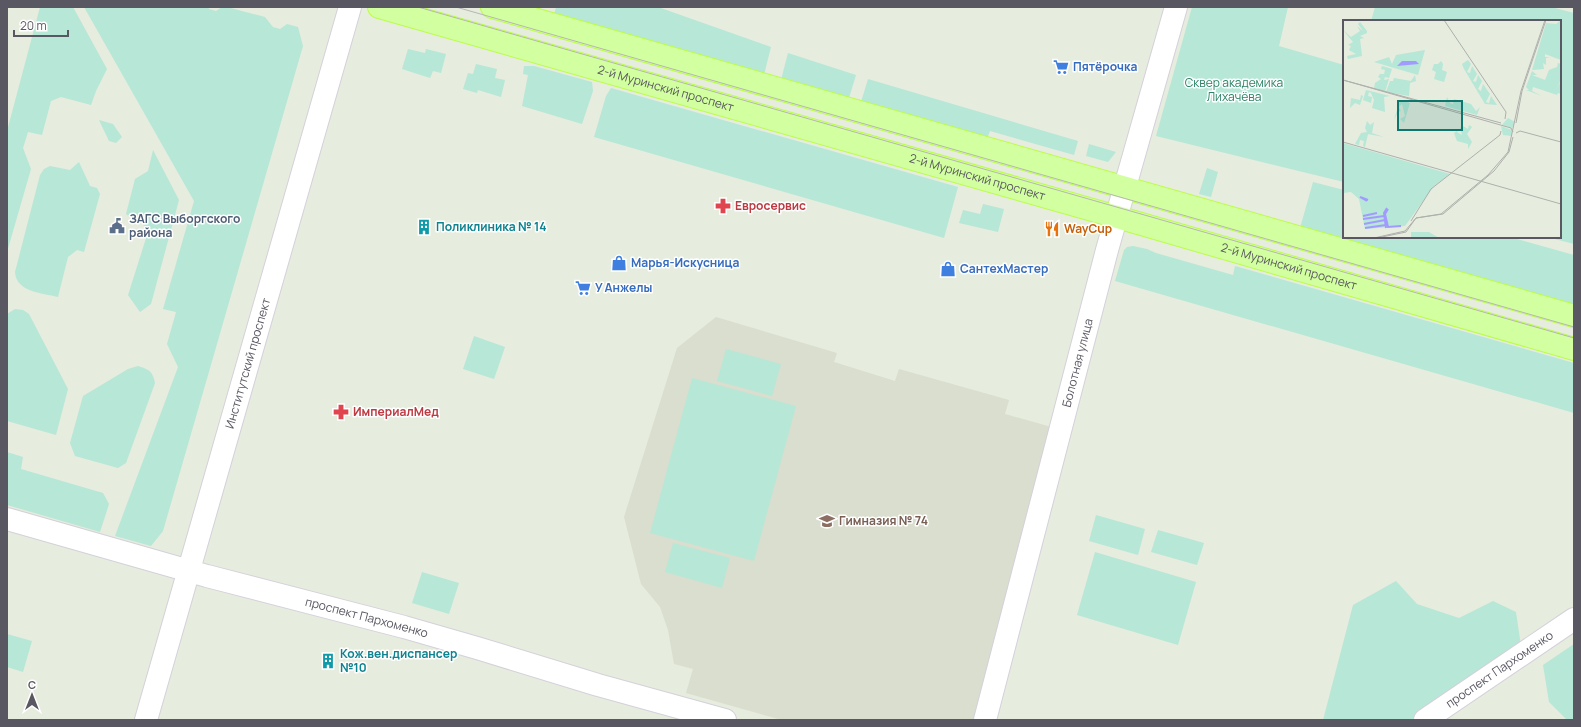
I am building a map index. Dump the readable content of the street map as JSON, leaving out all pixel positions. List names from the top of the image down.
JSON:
{
  "streets": {
    "main road": ["2-й Муринский проспект"],
    "street": ["Болотная улица", "Институтский проспект", "проспект Пархоменко"]
  },
  "crossings": [
    ["2-й Муринский проспект", "Болотная улица"],
    ["Институтский проспект", "проспект Пархоменко"]
  ],
  "parks": ["Сквер академика Лихачёва"],
  "places": {
    "supermarket": ["Пятёрочка", "У Анжелы"],
    "pharmacy": ["Евросервис", "ИмпериалМед"],
    "public building": ["ЗАГС Выборгского района"],
    "building": ["Поликлиника № 14", "Кож.вен.диспансер №10"],
    "restaurant": ["WayCup"],
    "shop": ["Марья-Искусница", "СантехМастер"],
    "school or university": ["Гимназия № 74"]
  },
  "scale_bar": "20 m",
  "north": "top"
}
